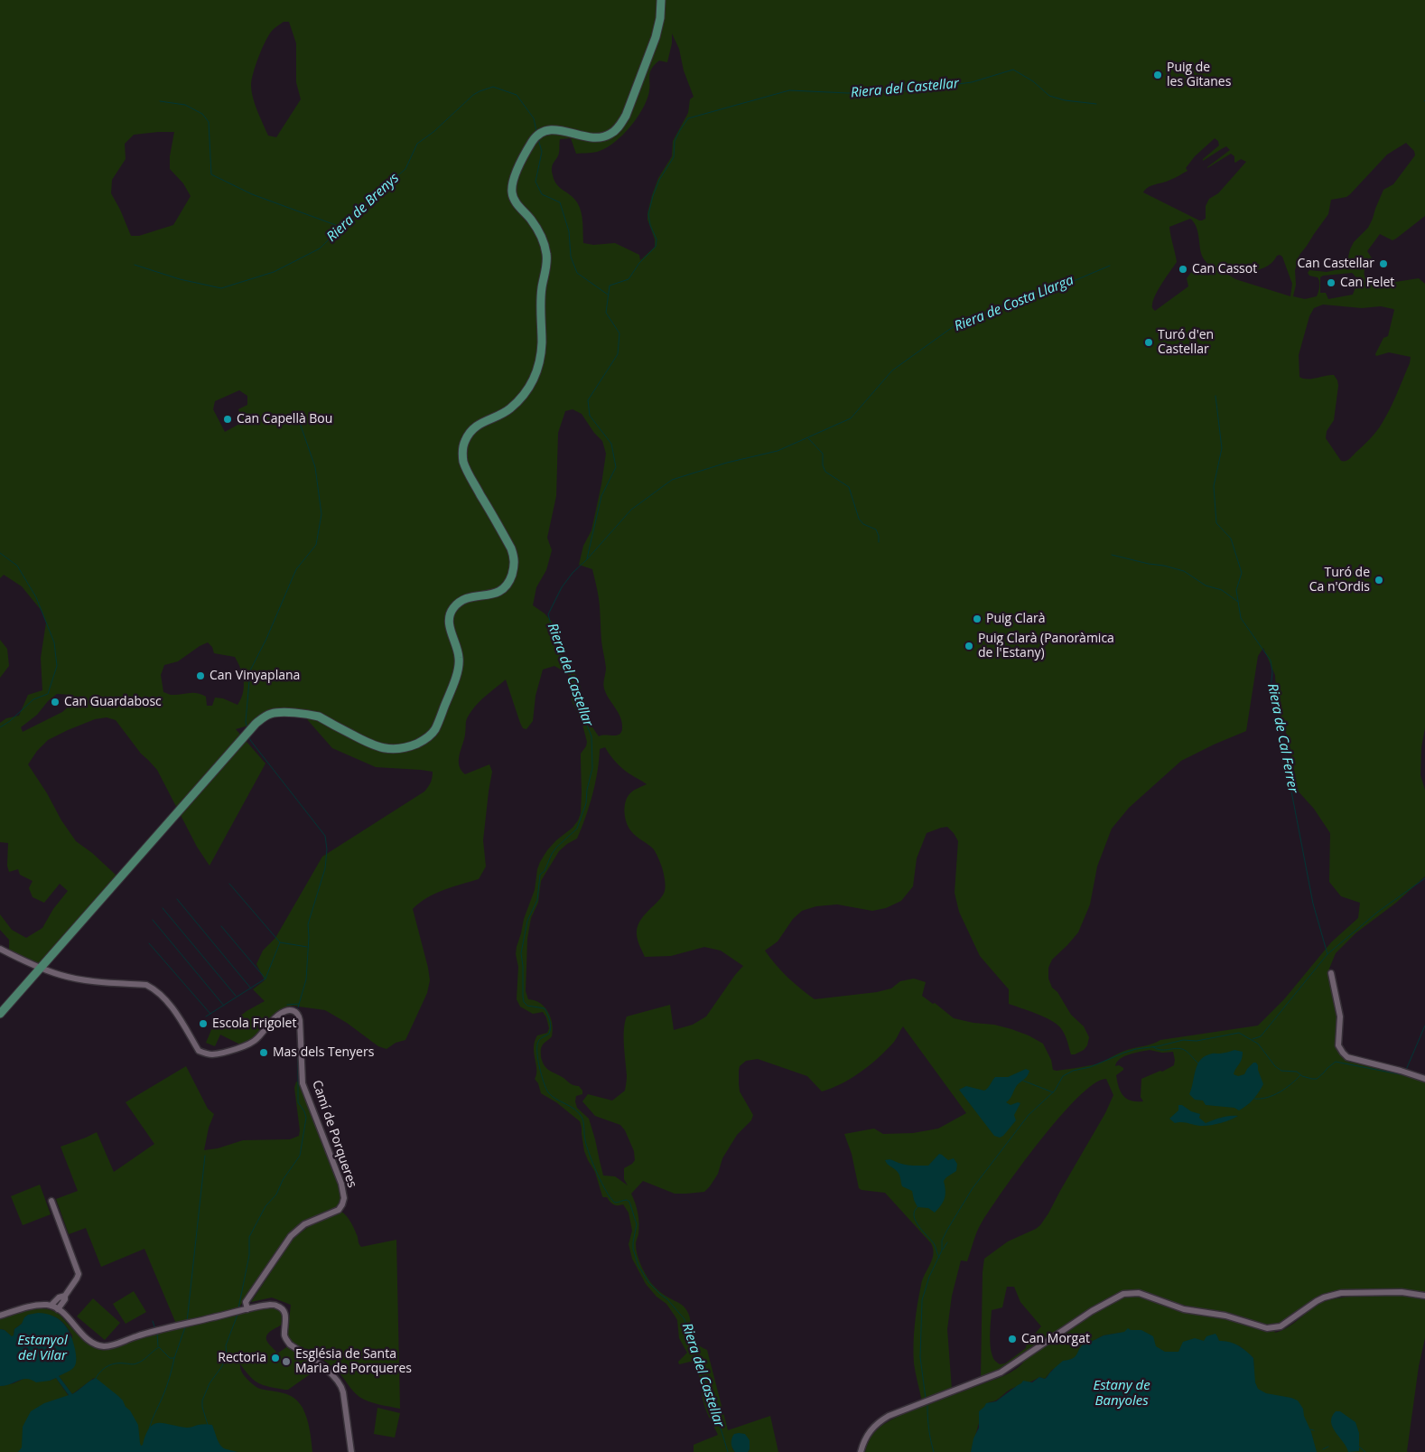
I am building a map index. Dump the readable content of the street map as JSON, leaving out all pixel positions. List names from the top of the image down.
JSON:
{
  "streets": {
    "street": ["Camí de Porqueres"]
  },
  "water": [
    "Riera del Castellar",
    "Riera de Brenys",
    "Riera de Costa Llarga",
    "Riera de Cal Ferrer",
    "Estanyol del Vilar",
    "Estany de Banyoles"
  ],
  "places": [
    "Puig de les Gitanes",
    "Can Castellar",
    "Can Cassot",
    "Can Felet",
    "Turó d'en Castellar",
    "Can Capellà Bou",
    "Turó de Ca n'Ordis",
    "Puig Clarà",
    "Puig Clarà (Panoràmica de l'Estany)",
    "Can Vinyaplana",
    "Can Guardabosc",
    "Escola Frigolet",
    "Mas dels Tenyers",
    "Can Morgat",
    "Rectoria",
    "Església de Santa Maria de Porqueres"
  ]
}
